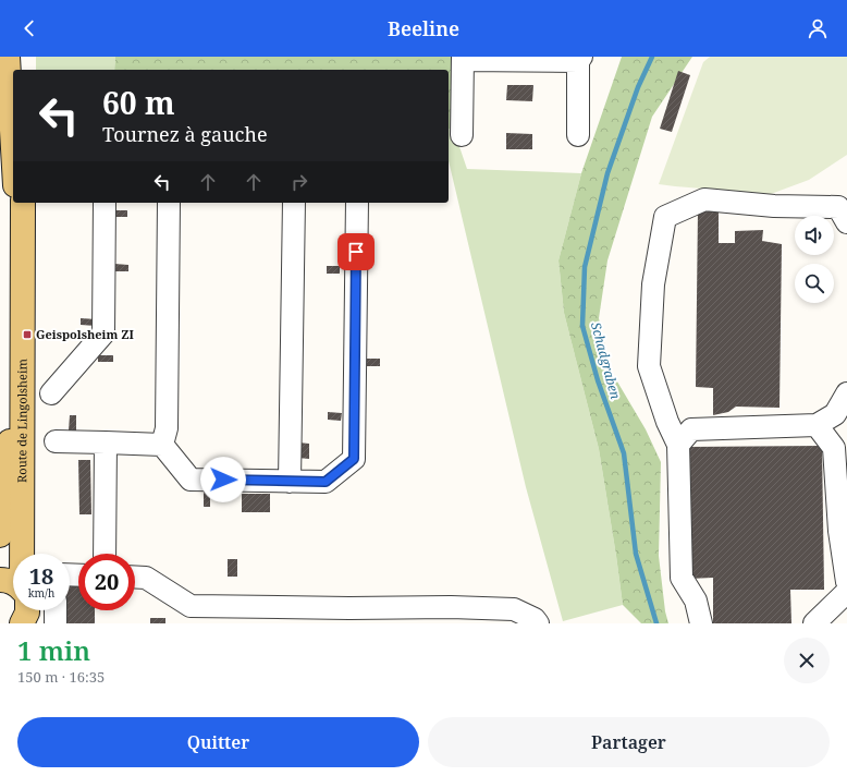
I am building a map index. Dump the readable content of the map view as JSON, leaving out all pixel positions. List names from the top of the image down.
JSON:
{
  "streets": {
    "main road": ["Route de Lingolsheim"]
  },
  "water": ["Schadgraben"],
  "places": {
    "transit": ["Geispolsheim ZI"]
  },
  "page": {
    "header": "Beeline",
    "turn": ["60 m", "Tournez à gauche"],
    "speed": "18 km/h",
    "limit": "20",
    "heading": ["1 min", "150 m · 16:35"],
    "buttons": ["Quitter", "Partager"]
  }
}
